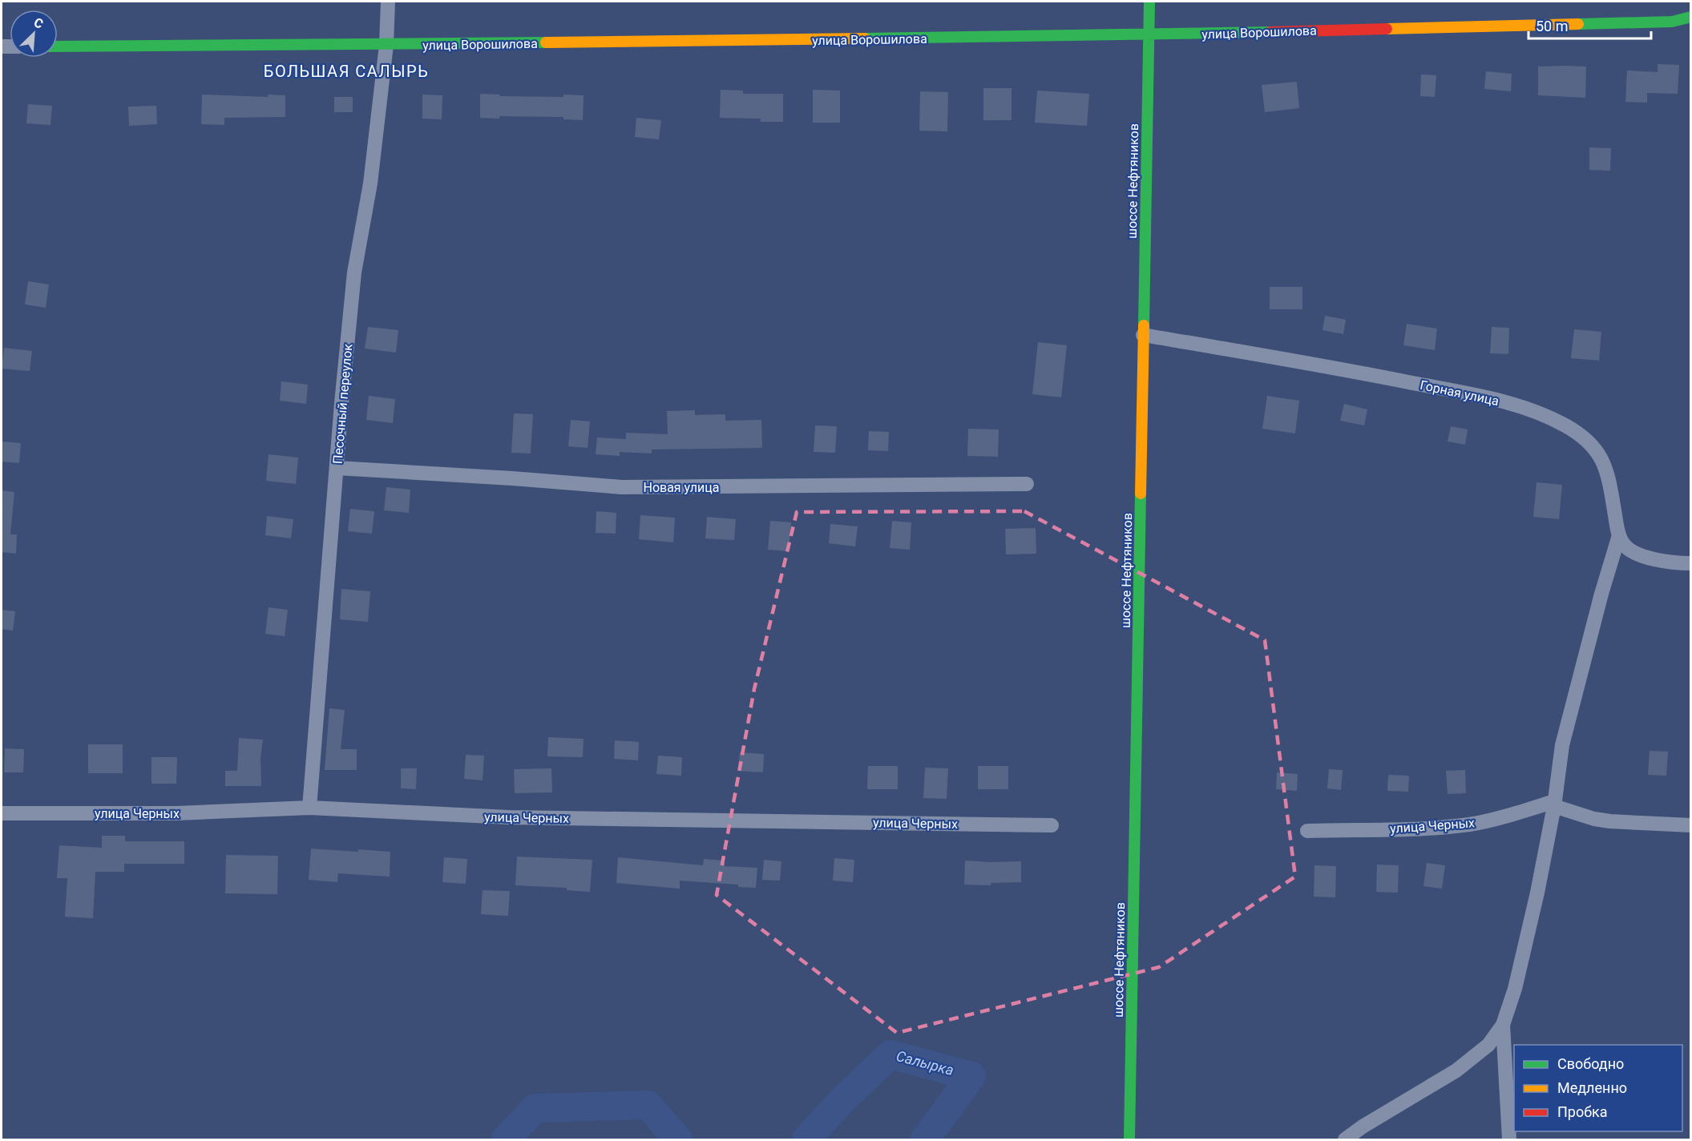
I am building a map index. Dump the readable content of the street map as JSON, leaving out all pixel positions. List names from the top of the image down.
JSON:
{
  "streets": {
    "street": [
      "улица Ворошилова",
      "шоссе Нефтяников",
      "Горная улица",
      "Песочный переулок",
      "Новая улица",
      "улица Черных"
    ]
  },
  "crossings": [
    ["улица Ворошилова", "шоссе Нефтяников"],
    ["улица Ворошилова", "Песочный переулок"],
    ["шоссе Нефтяников", "Горная улица"],
    ["Песочный переулок", "Новая улица"],
    ["Песочный переулок", "улица Черных"]
  ],
  "districts": ["БОЛЬШАЯ САЛЫРЬ"],
  "water": ["Салырка"],
  "legend": ["Свободно", "Медленно", "Пробка"],
  "scale_bar": "50 m",
  "north": "top right"
}
